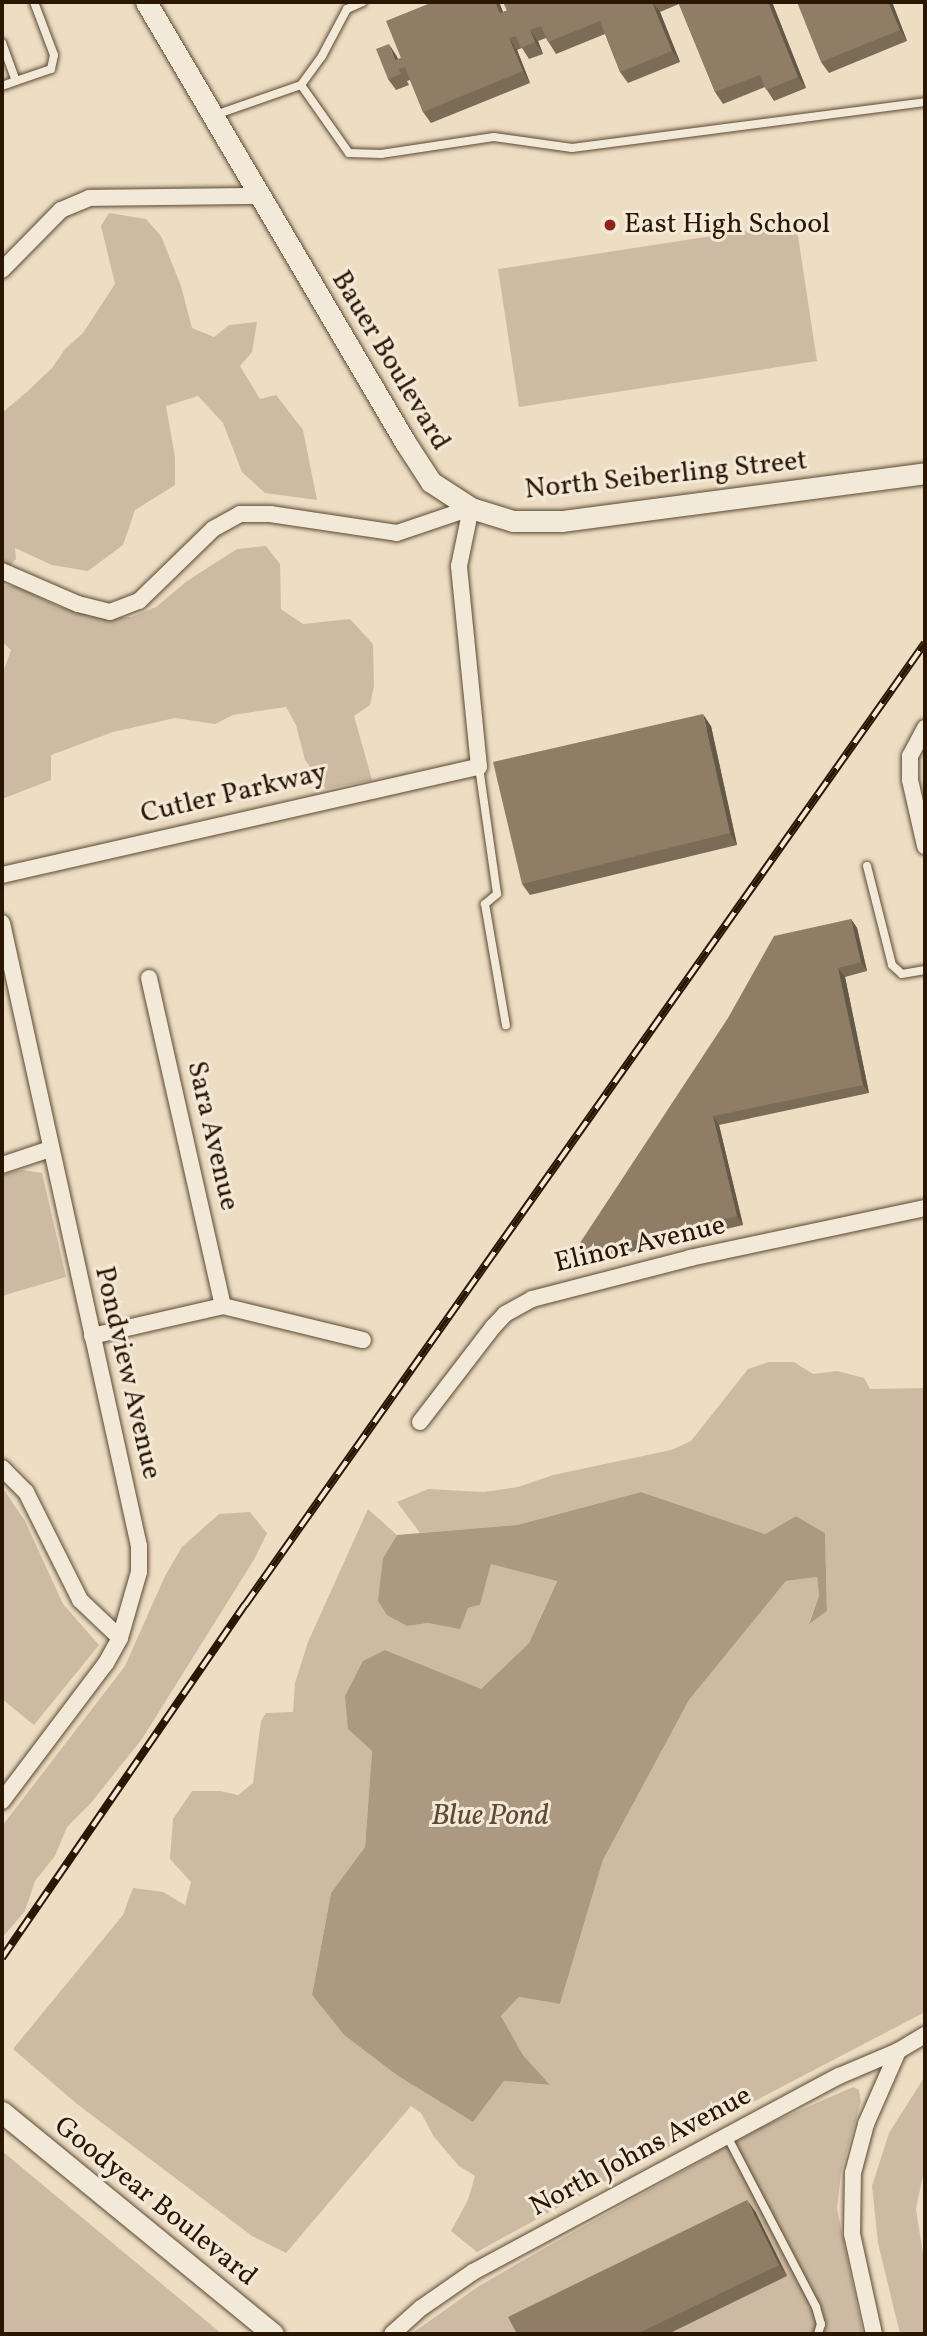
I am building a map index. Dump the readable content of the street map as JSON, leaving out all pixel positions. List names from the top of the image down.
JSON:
{
  "streets": {
    "street": [
      "Bauer Boulevard",
      "North Seiberling Street",
      "Cutler Parkway",
      "Sara Avenue",
      "Elinor Avenue",
      "Pondview Avenue",
      "North Johns Avenue",
      "Goodyear Boulevard"
    ]
  },
  "crossings": [
    ["Bauer Boulevard", "North Seiberling Street"]
  ],
  "water": ["Blue Pond"],
  "places": ["East High School"]
}
